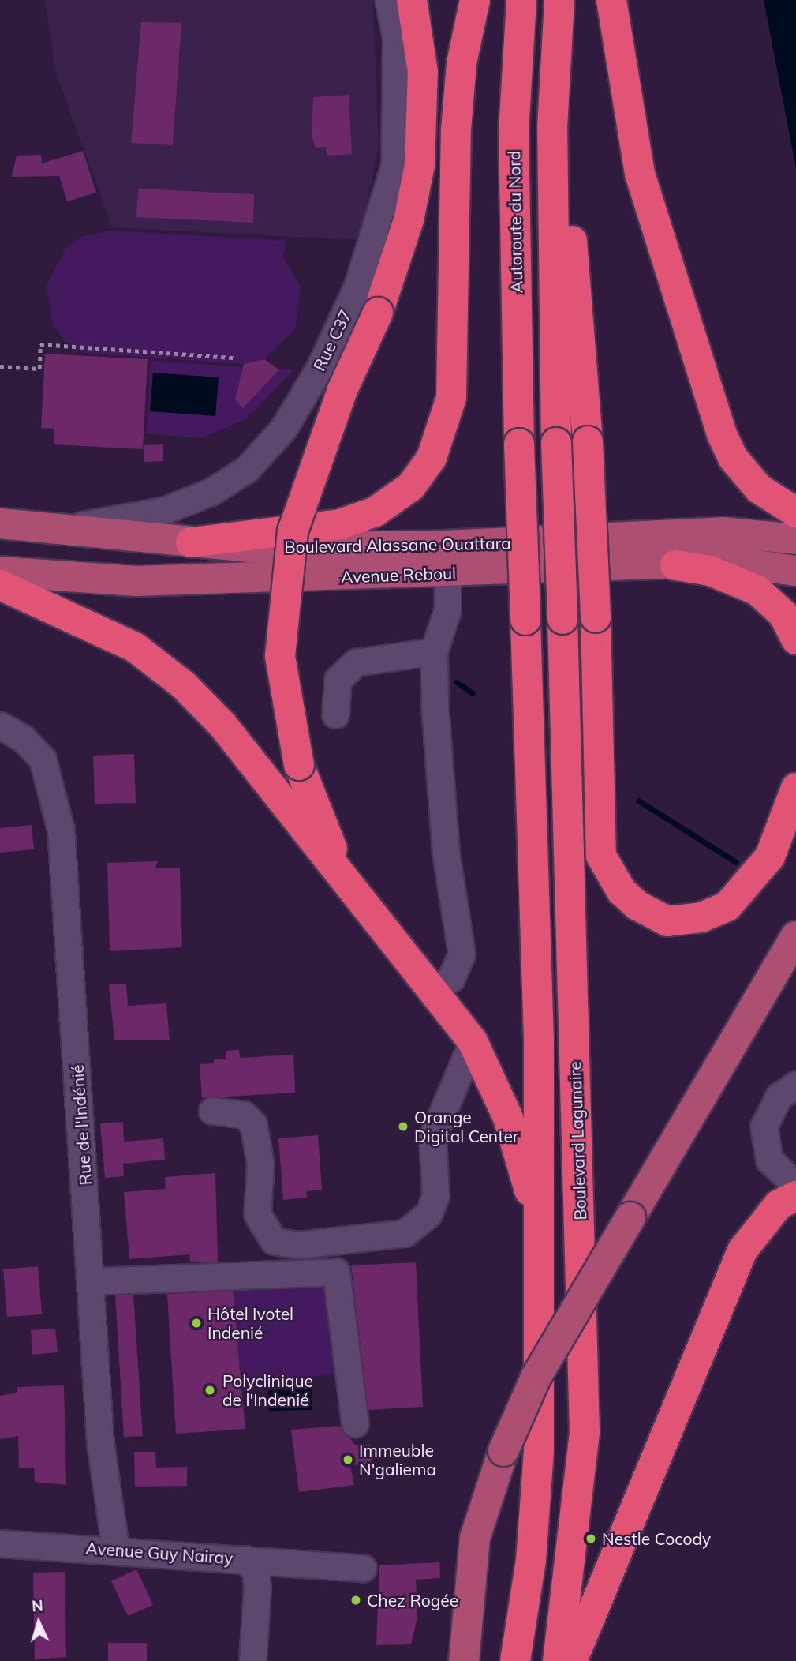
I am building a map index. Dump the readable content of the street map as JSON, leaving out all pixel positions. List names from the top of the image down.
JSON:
{
  "streets": {
    "highway": ["Autoroute du Nord", "Boulevard Lagunaire"],
    "main road": ["Boulevard Alassane Ouattara", "Avenue Reboul"],
    "street": ["Rue C37", "Rue de l'Indénié", "Avenue Guy Nairay"]
  },
  "crossings": [
    ["Rue C37", "Boulevard Alassane Ouattara"],
    ["Rue de l'Indénié", "Avenue Guy Nairay"]
  ],
  "places": [
    "Orange Digital Center",
    "Hôtel Ivotel Indenié",
    "Polyclinique de l'Indenié",
    "Immeuble N'galiema",
    "Nestle Cocody",
    "Chez Rogée"
  ],
  "north": "top"
}
